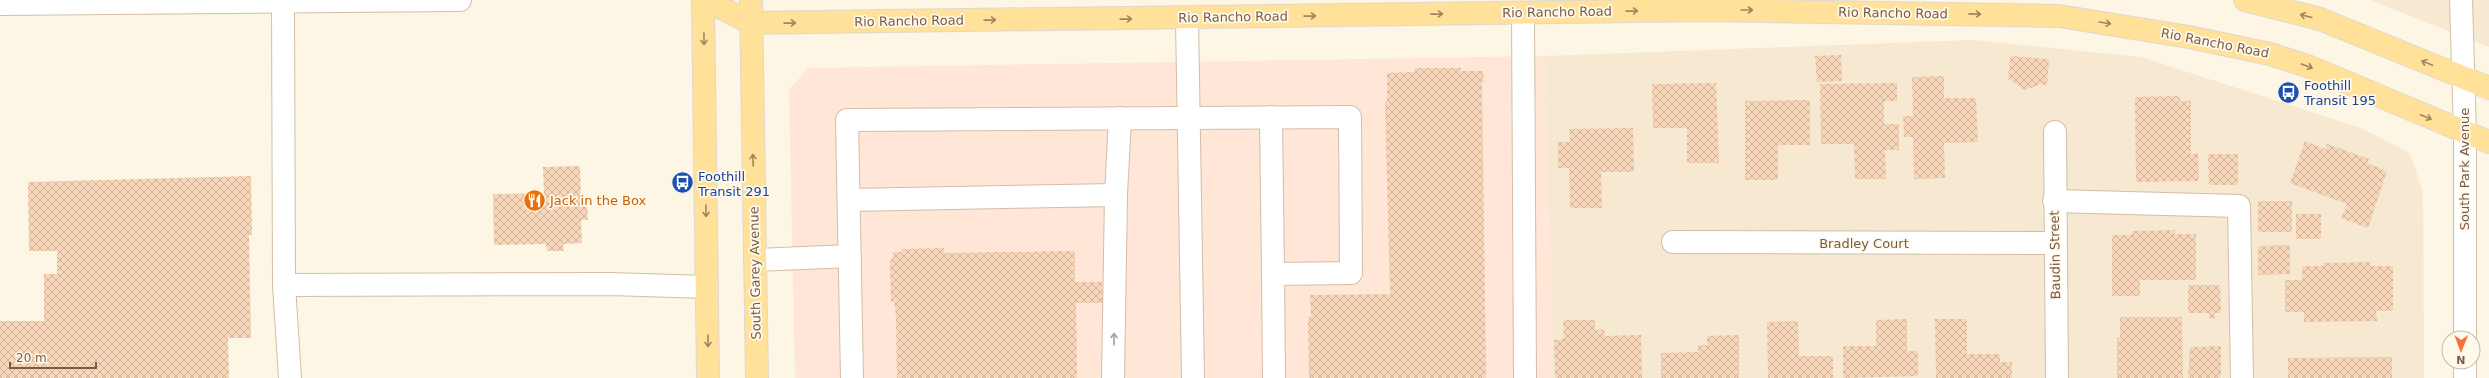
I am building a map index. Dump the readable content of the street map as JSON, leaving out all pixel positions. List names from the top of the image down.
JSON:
{
  "streets": {
    "main road": ["Rio Rancho Road", "South Garey Avenue"],
    "street": ["South Park Avenue", "Bradley Court", "Baudin Street"]
  },
  "crossings": [
    ["Rio Rancho Road", "South Park Avenue"],
    ["Rio Rancho Road", "South Garey Avenue"],
    ["Bradley Court", "Baudin Street"]
  ],
  "one_way": ["Rio Rancho Road"],
  "places": {
    "bus stop": ["Foothill Transit 195", "Foothill Transit 291"],
    "restaurant": ["Jack in the Box"]
  },
  "scale_bar": "20 m",
  "north": "bottom"
}
